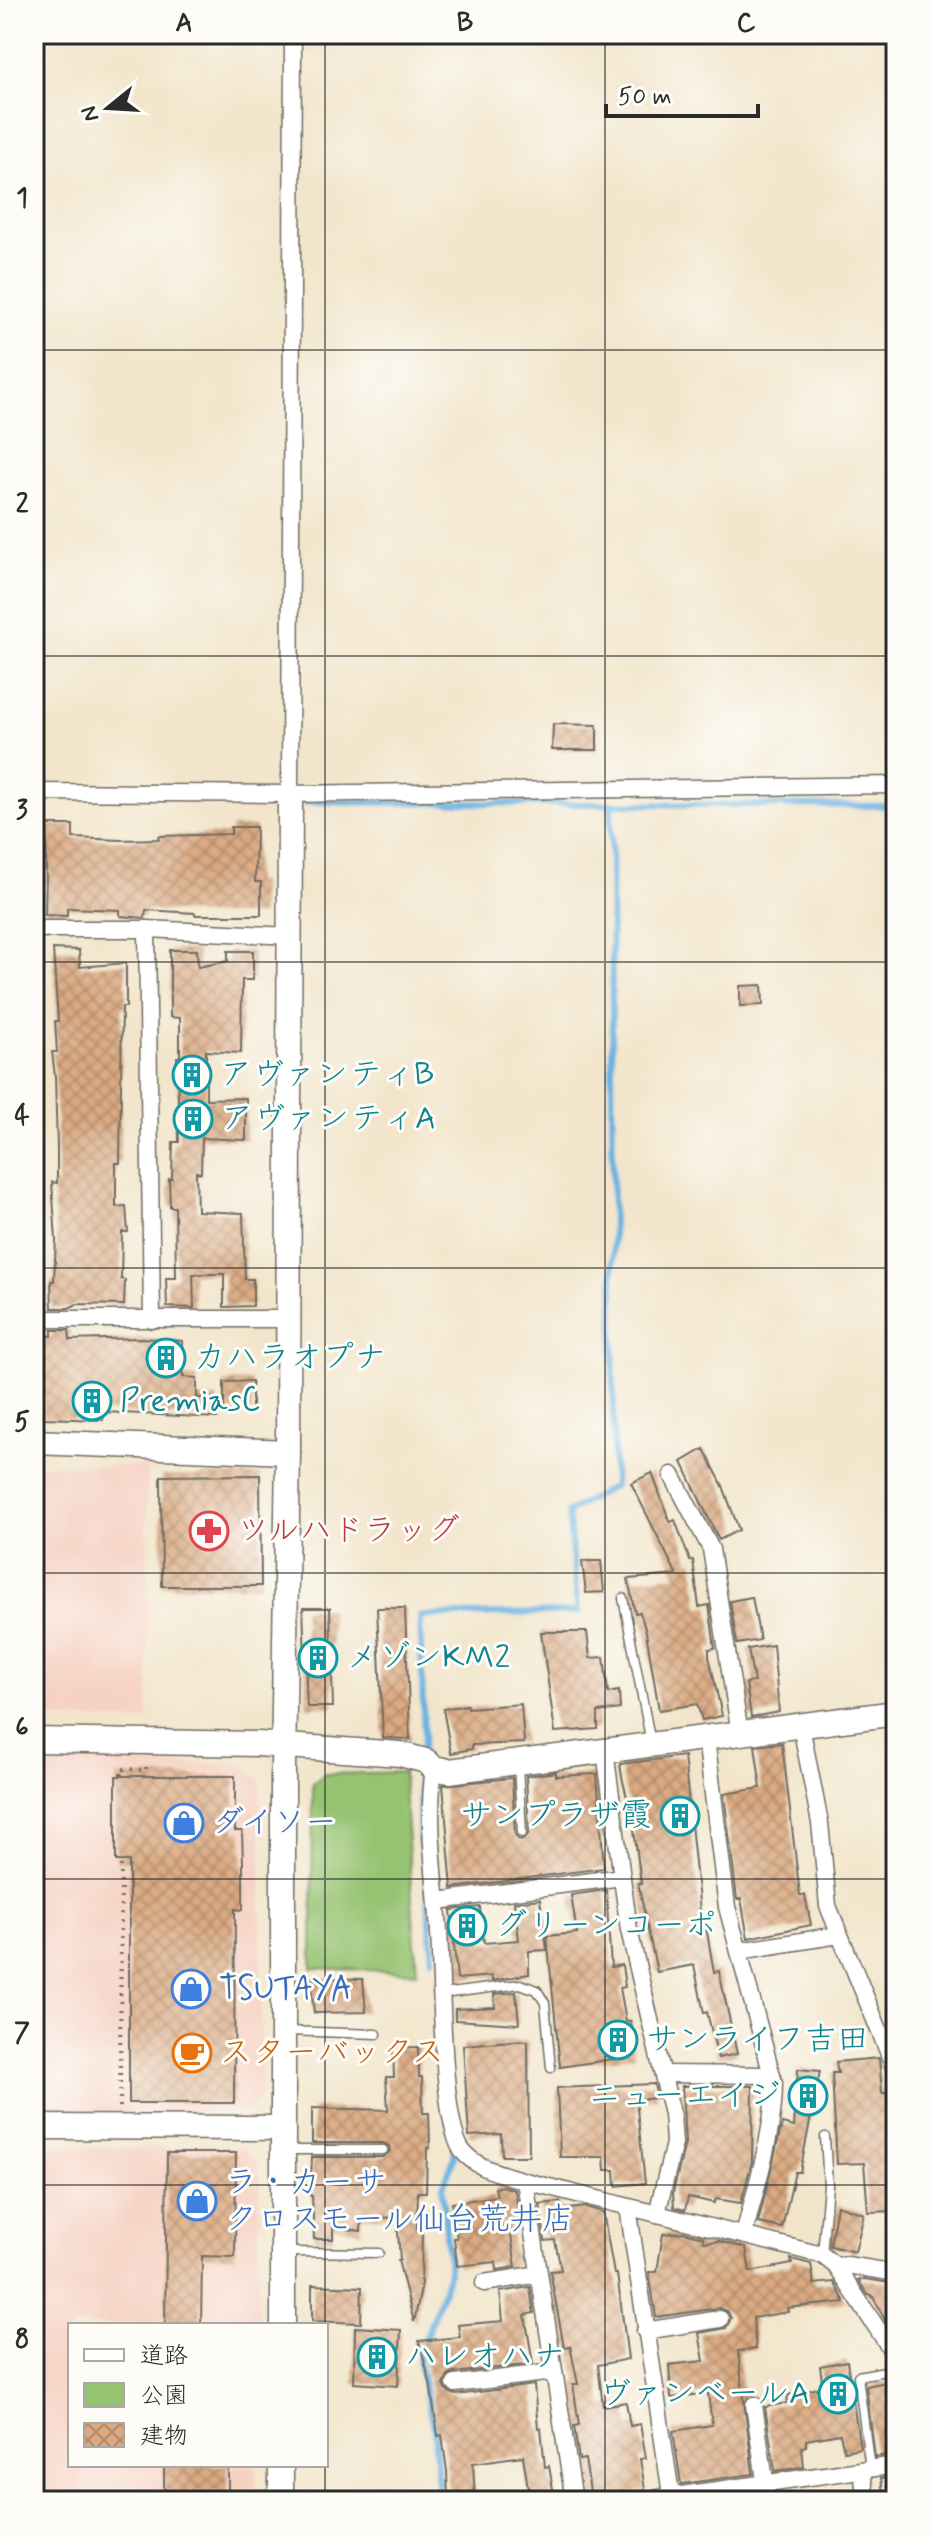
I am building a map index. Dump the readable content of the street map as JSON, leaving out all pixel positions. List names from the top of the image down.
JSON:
{
  "places": {
    "building": [
      "アヴァンティB",
      "アヴァンティA",
      "カハラオプナ",
      "PremiasC",
      "メゾンKM2",
      "サンプラザ霞",
      "グリーンコーポ",
      "サンライフ吉田",
      "ニューエイジ",
      "ハレオハナ",
      "ヴァンベールA"
    ],
    "pharmacy": ["ツルハドラッグ"],
    "shop": ["ダイソー", "TSUTAYA", "ラ・カーサ クロスモール仙台荒井店"],
    "cafe": ["スターバックス"]
  },
  "legend": ["道路", "公園", "建物"],
  "scale_bar": "50 m",
  "north": "left",
  "grid": {
    "columns": ["A", "B", "C"],
    "rows": [
      "1",
      "2",
      "3",
      "4",
      "5",
      "6",
      "7",
      "8"
    ]
  }
}
